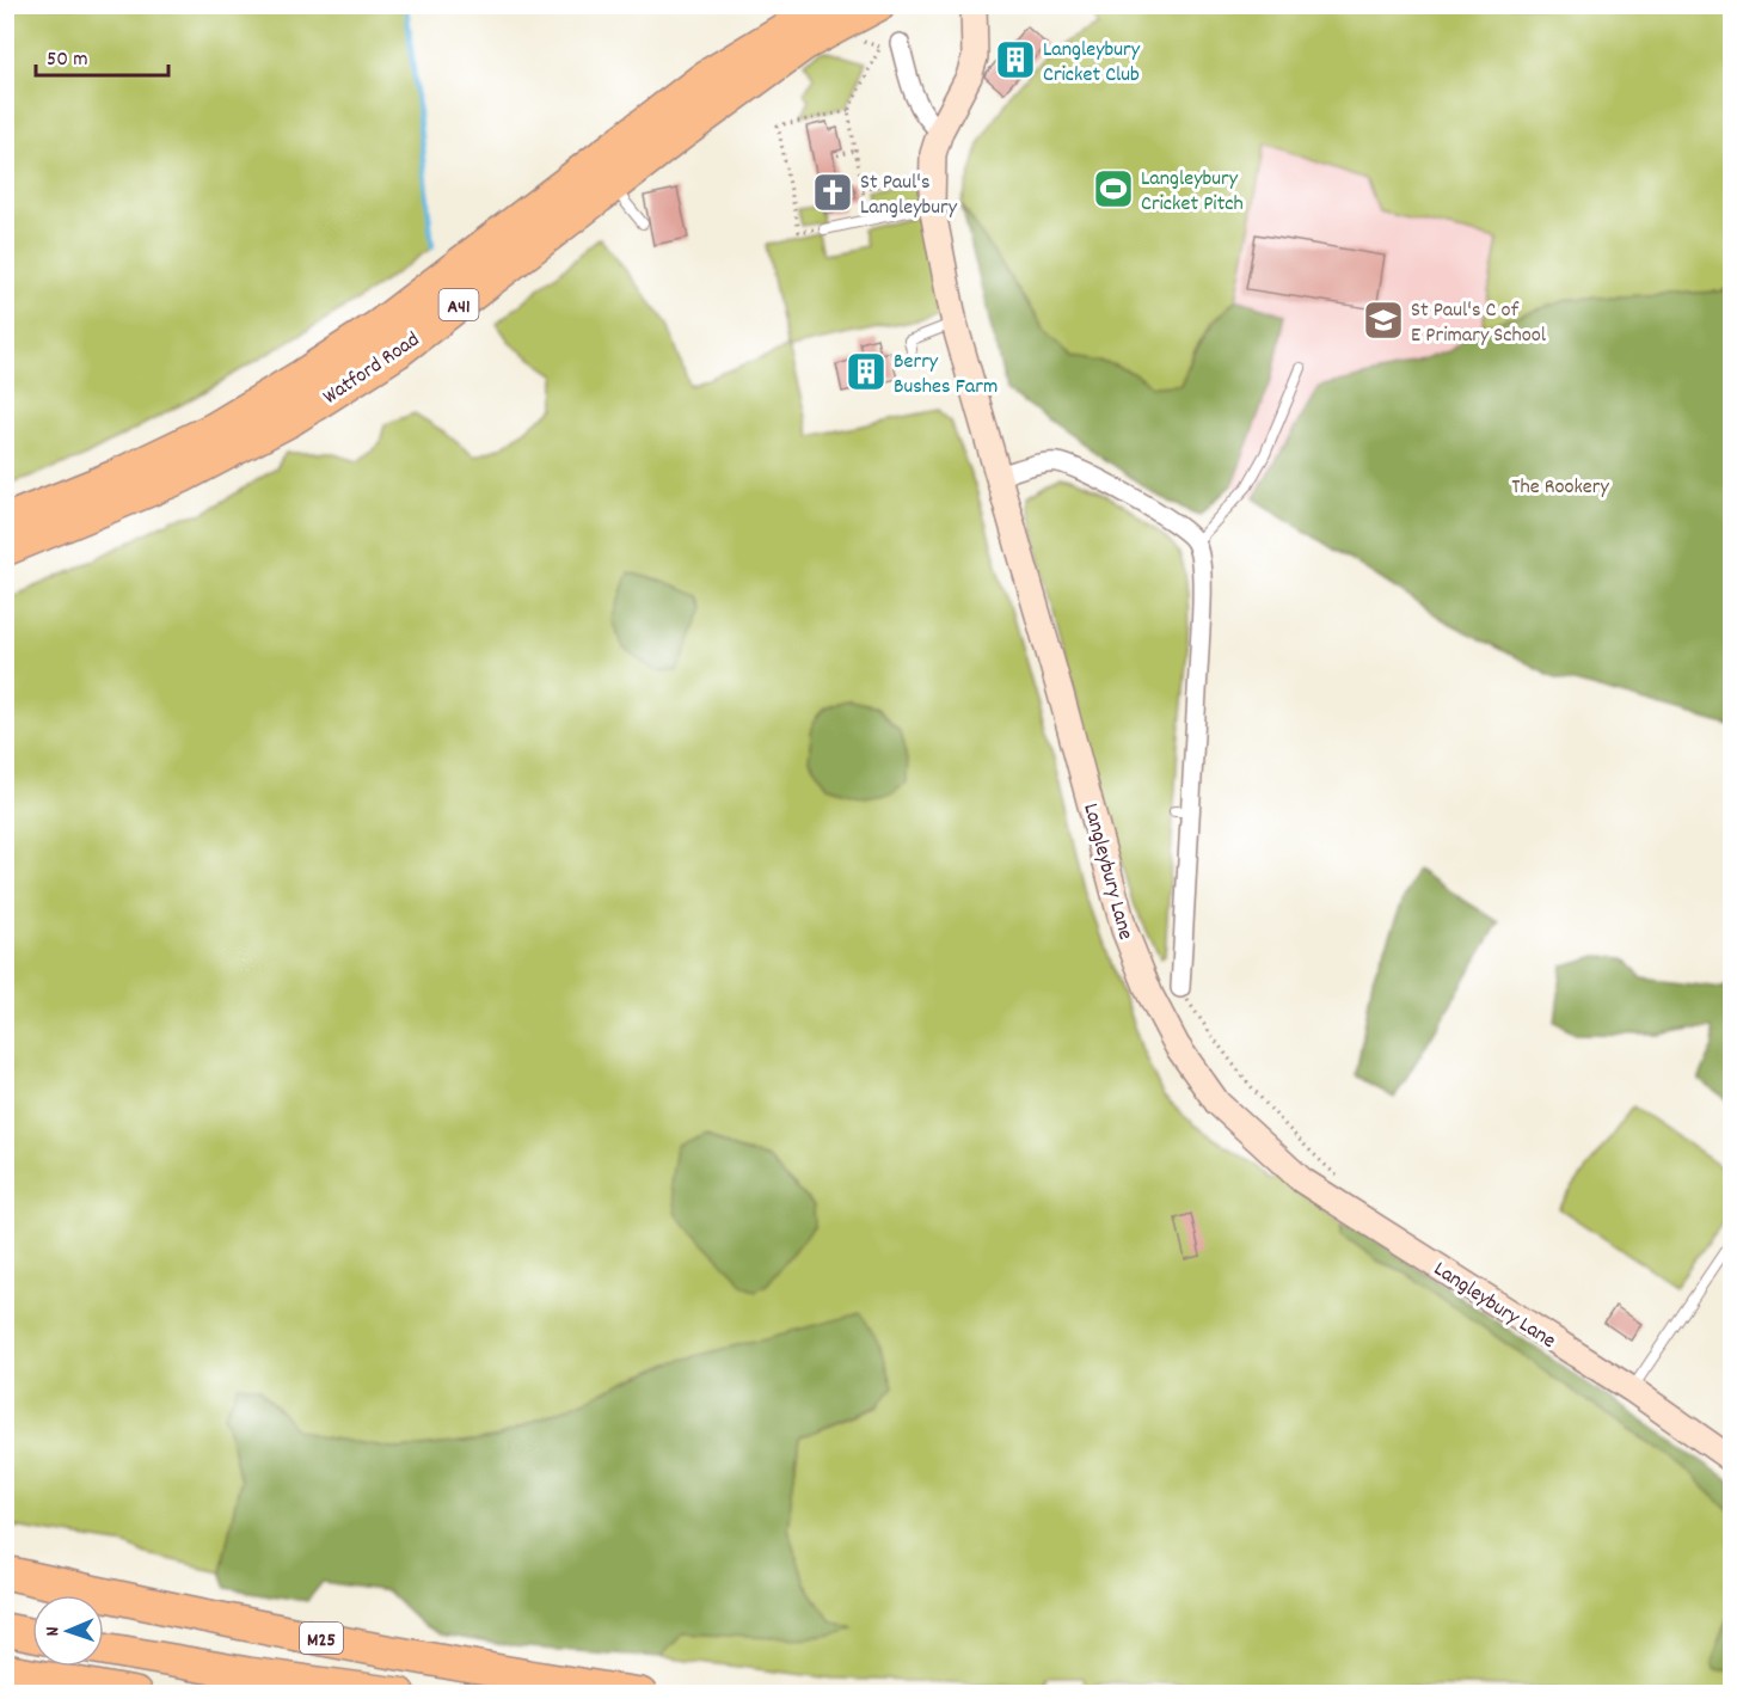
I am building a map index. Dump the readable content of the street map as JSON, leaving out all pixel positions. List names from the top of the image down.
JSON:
{
  "streets": {
    "highway": ["A41", "Watford Road", "M25"],
    "street": ["Langleybury Lane"]
  },
  "parks": ["The Rookery"],
  "places": {
    "building": ["Langleybury Cricket Club", "Berry Bushes Farm"],
    "sports": ["Langleybury Cricket Pitch"],
    "church": ["St Paul's Langleybury"],
    "school or university": ["St Paul's C of E Primary School"]
  },
  "scale_bar": "50 m",
  "north": "left"
}
